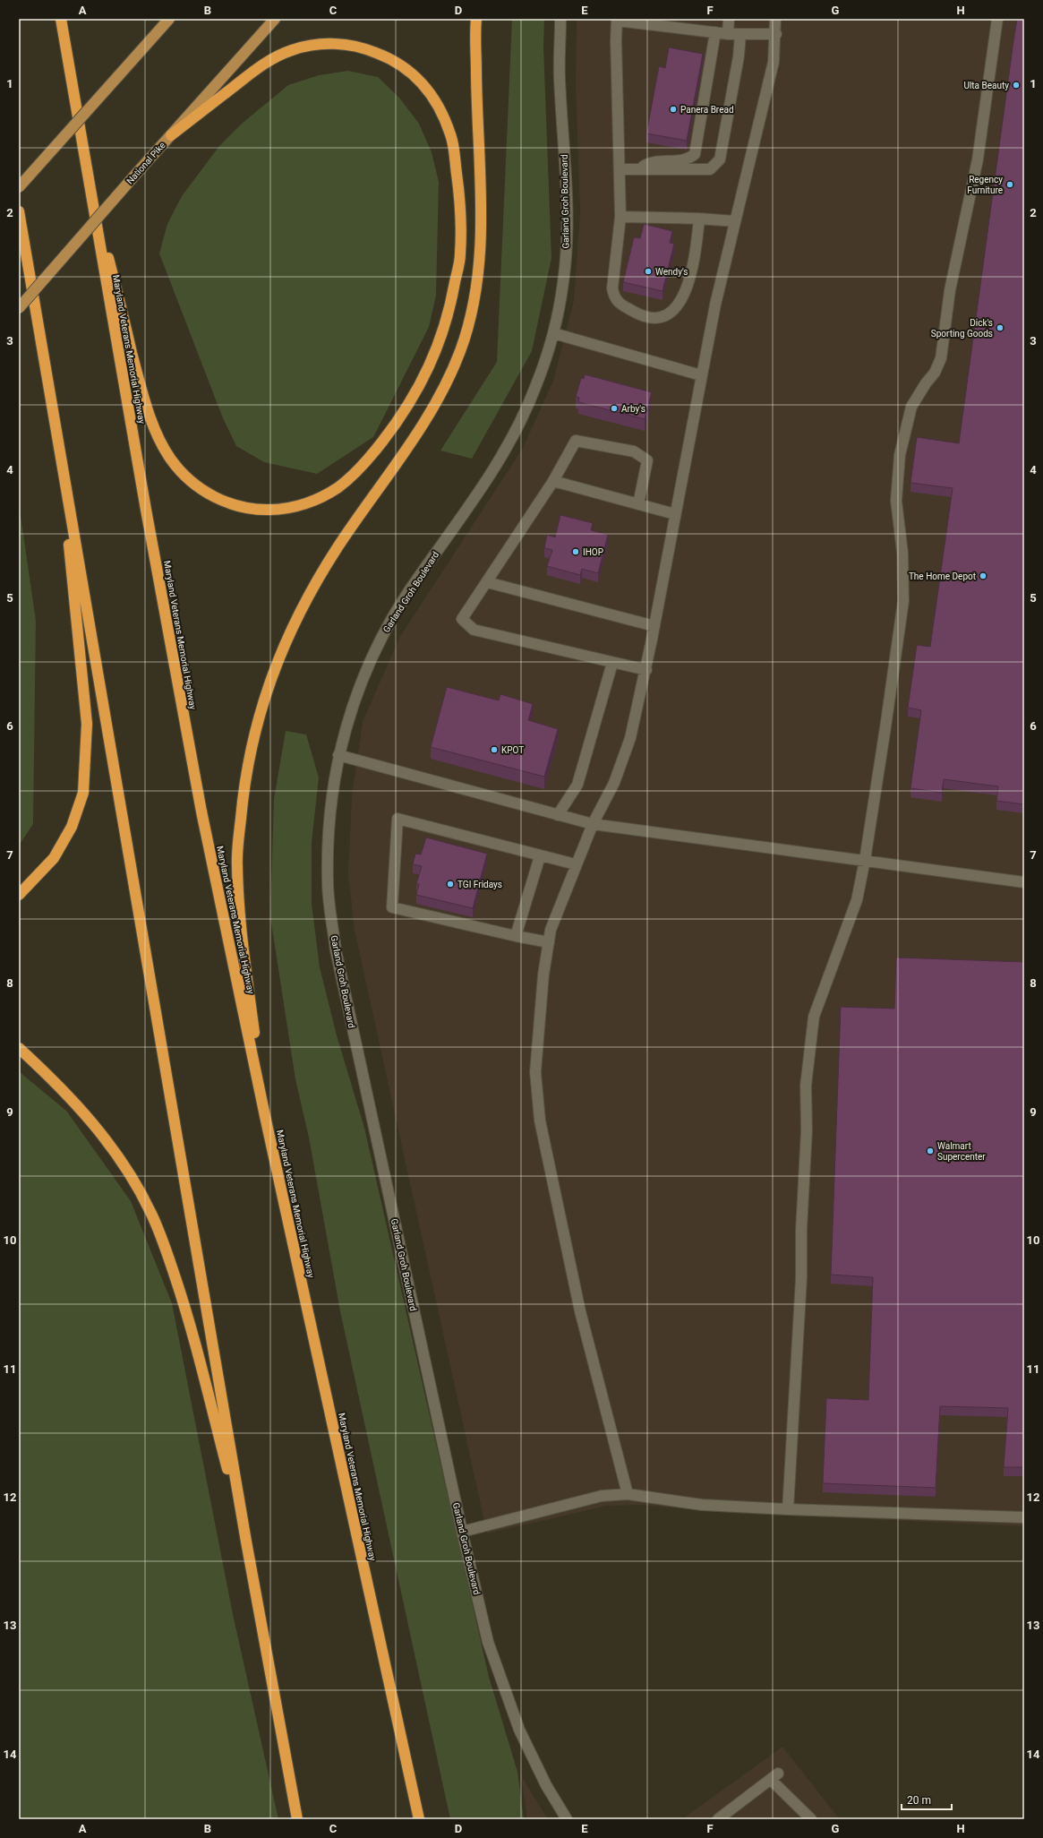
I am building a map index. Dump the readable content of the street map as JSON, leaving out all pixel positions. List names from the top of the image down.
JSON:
{
  "streets": {
    "highway": ["Maryland Veterans Memorial Highway"],
    "main road": ["National Pike"],
    "street": ["Garland Groh Boulevard"]
  },
  "places": [
    "Ulta Beauty",
    "Panera Bread",
    "Regency Furniture",
    "Wendy's",
    "Dick's Sporting Goods",
    "Arby's",
    "IHOP",
    "The Home Depot",
    "KPOT",
    "TGI Fridays",
    "Walmart Supercenter"
  ],
  "scale_bar": "20 m",
  "grid": {
    "columns": [
      "A",
      "B",
      "C",
      "D",
      "E",
      "F",
      "G",
      "H"
    ],
    "rows": [
      "1",
      "2",
      "3",
      "4",
      "5",
      "6",
      "7",
      "8",
      "9",
      "10",
      "11",
      "12",
      "13",
      "14"
    ]
  }
}
